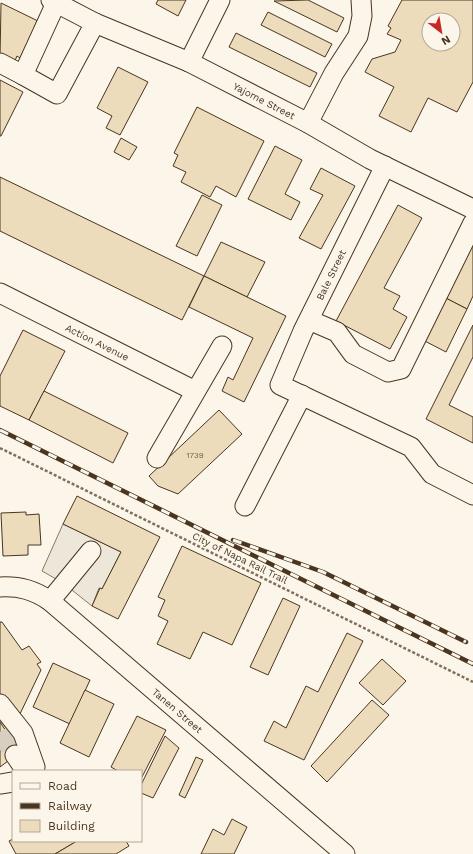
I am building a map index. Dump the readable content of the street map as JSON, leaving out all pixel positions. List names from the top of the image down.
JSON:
{
  "streets": {
    "street": [
      "Yajome Street",
      "Bale Street",
      "Action Avenue",
      "Tanen Street"
    ],
    "path": ["City of Napa Rail Trail"]
  },
  "crossings": [
    ["Yajome Street", "Bale Street"]
  ],
  "house_numbers": ["1739"],
  "legend": ["Road", "Railway", "Building"],
  "north": "bottom right"
}
